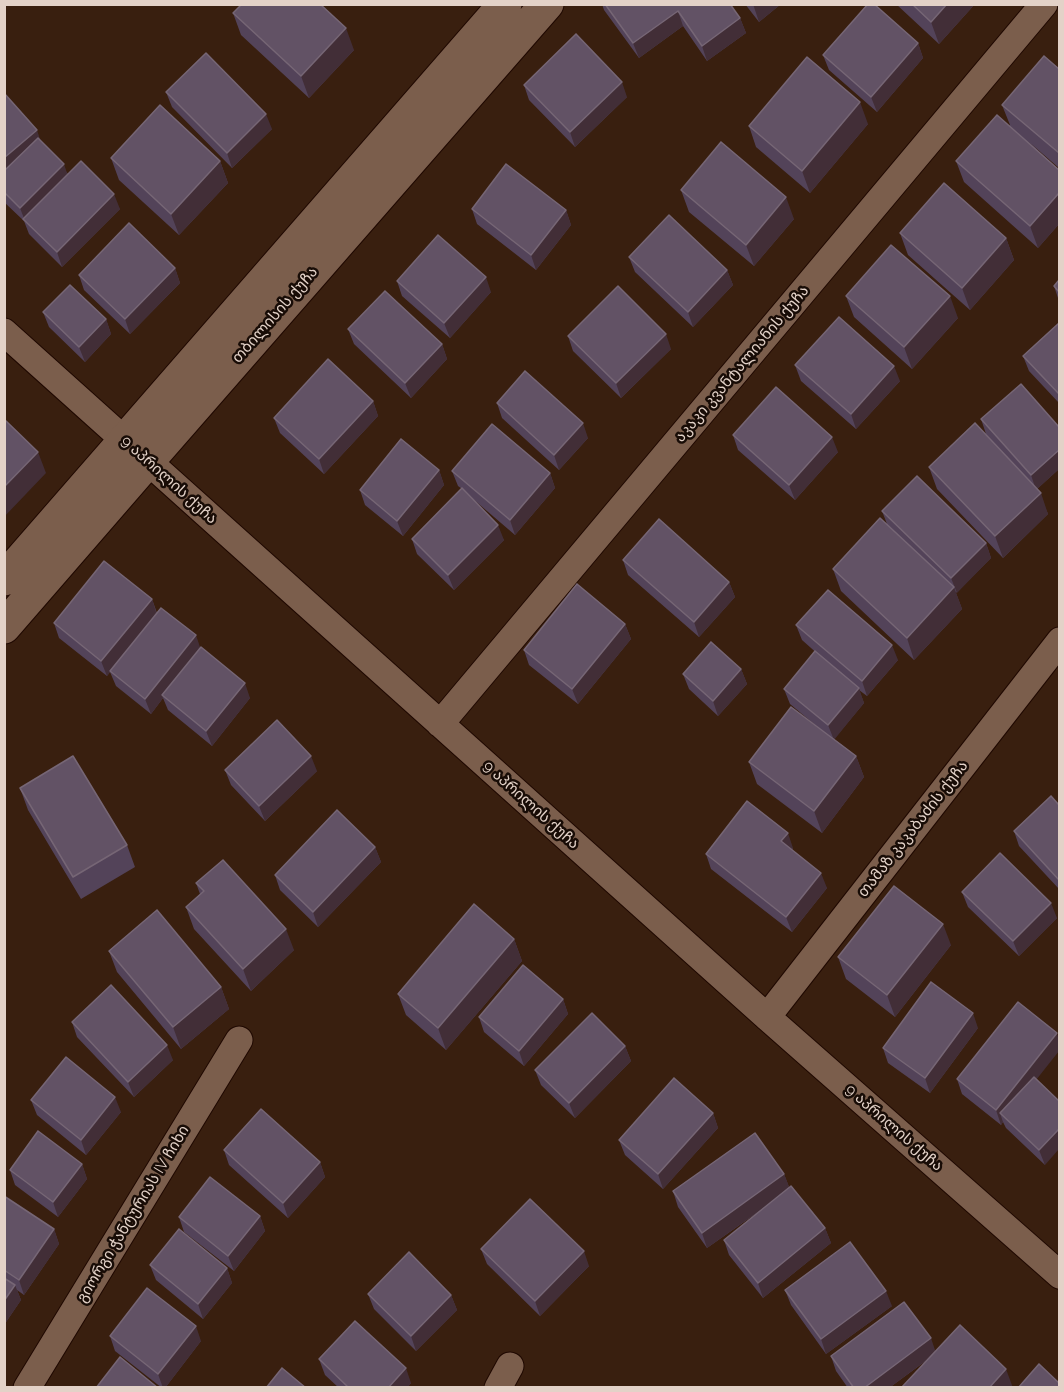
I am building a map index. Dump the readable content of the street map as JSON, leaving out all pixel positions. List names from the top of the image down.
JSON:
{
  "streets": {
    "street": [
      "თბილისის ქუჩა",
      "აკაკი კვანტალიანის ქუჩა",
      "9 აპრილის ქუჩა",
      "თამაზ კაკაბაძის ქუჩა",
      "გიორგი ჭანტურიას IV ჩიხი"
    ]
  },
  "crossings": [
    ["თბილისის ქუჩა", "9 აპრილის ქუჩა"],
    ["აკაკი კვანტალიანის ქუჩა", "9 აპრილის ქუჩა"],
    ["9 აპრილის ქუჩა", "თამაზ კაკაბაძის ქუჩა"]
  ]
}
